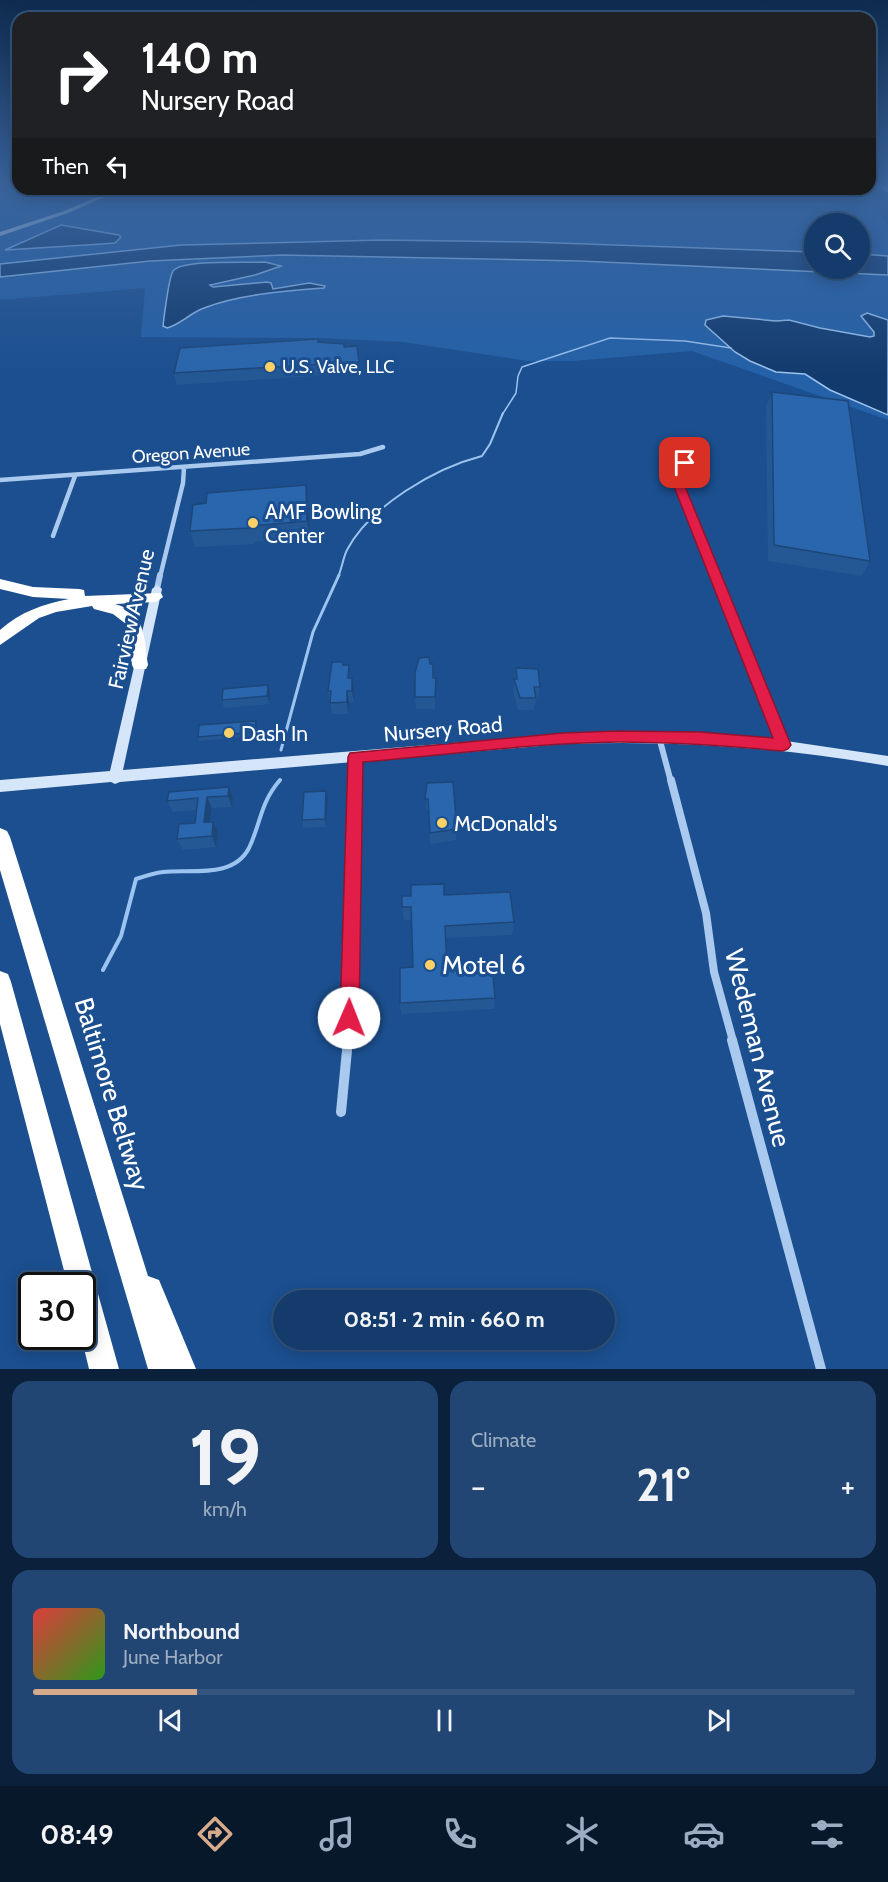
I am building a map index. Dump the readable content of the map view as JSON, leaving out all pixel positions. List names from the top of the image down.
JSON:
{
  "streets": {
    "highway": ["Baltimore Beltway"],
    "main road": ["Fairview Avenue", "Nursery Road"],
    "street": ["Oregon Avenue", "Wedeman Avenue"]
  },
  "crossings": [
    ["Oregon Avenue", "Fairview Avenue"],
    ["Fairview Avenue", "Nursery Road"],
    ["Nursery Road", "Wedeman Avenue"]
  ],
  "places": [
    "U.S. Valve, LLC",
    "AMF Bowling Center",
    "Dash In",
    "McDonald's",
    "Motel 6"
  ],
  "page": {
    "turn": ["140 m", "Nursery Road"],
    "then": "Then",
    "limit": "30",
    "trip": "08:51 · 2 min · 660 m",
    "tile": [
      ["19", "km/h"],
      "Climate"
    ],
    "heat": ["−", "21°", "+"],
    "song": ["Northbound", "June Harbor"],
    "tabs": "08:49"
  }
}
